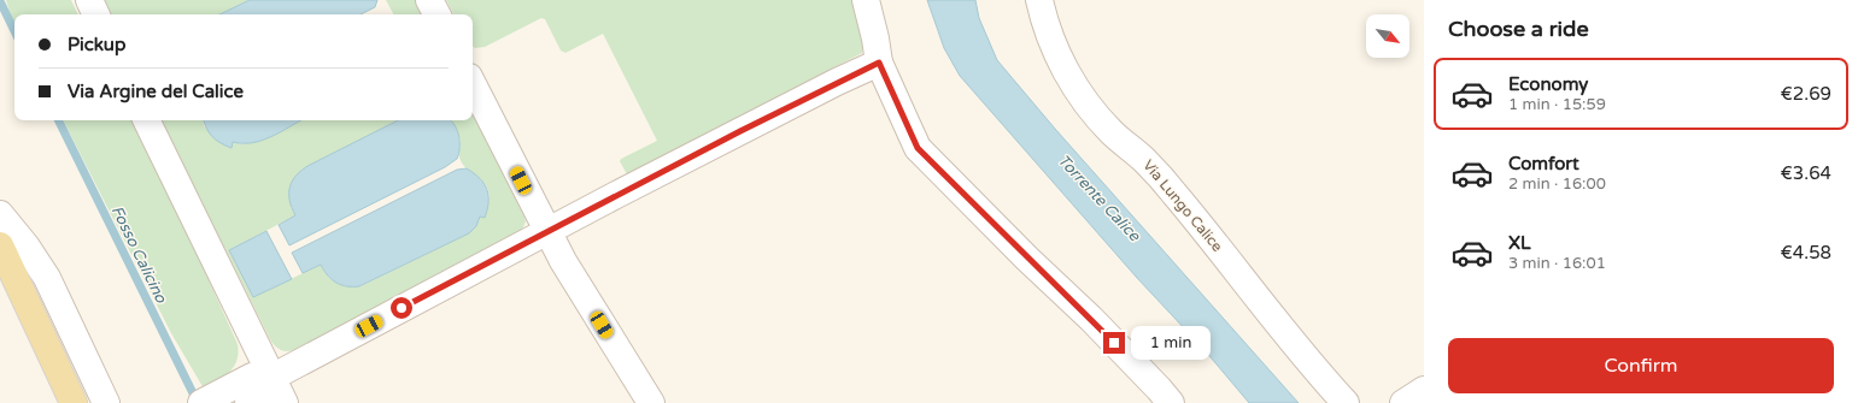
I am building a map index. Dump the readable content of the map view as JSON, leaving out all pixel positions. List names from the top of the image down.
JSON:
{
  "streets": {
    "street": ["Via Lungo Calice"]
  },
  "water": ["Torrente Calice", "Fosso Calicino"],
  "north": "bottom right",
  "page": {
    "heading": "Choose a ride",
    "banner": ["Pickup", "Via Argine del Calice"],
    "list": [
      {
        "name": "Economy",
        "note": "1 min · 15:59",
        "value": "€2.69"
      },
      {
        "name": "Comfort",
        "note": "2 min · 16:00",
        "value": "€3.64"
      },
      {
        "name": "XL",
        "note": "3 min · 16:01",
        "value": "€4.58"
      }
    ],
    "bubble": "1 min",
    "buttons": "Confirm"
  }
}
